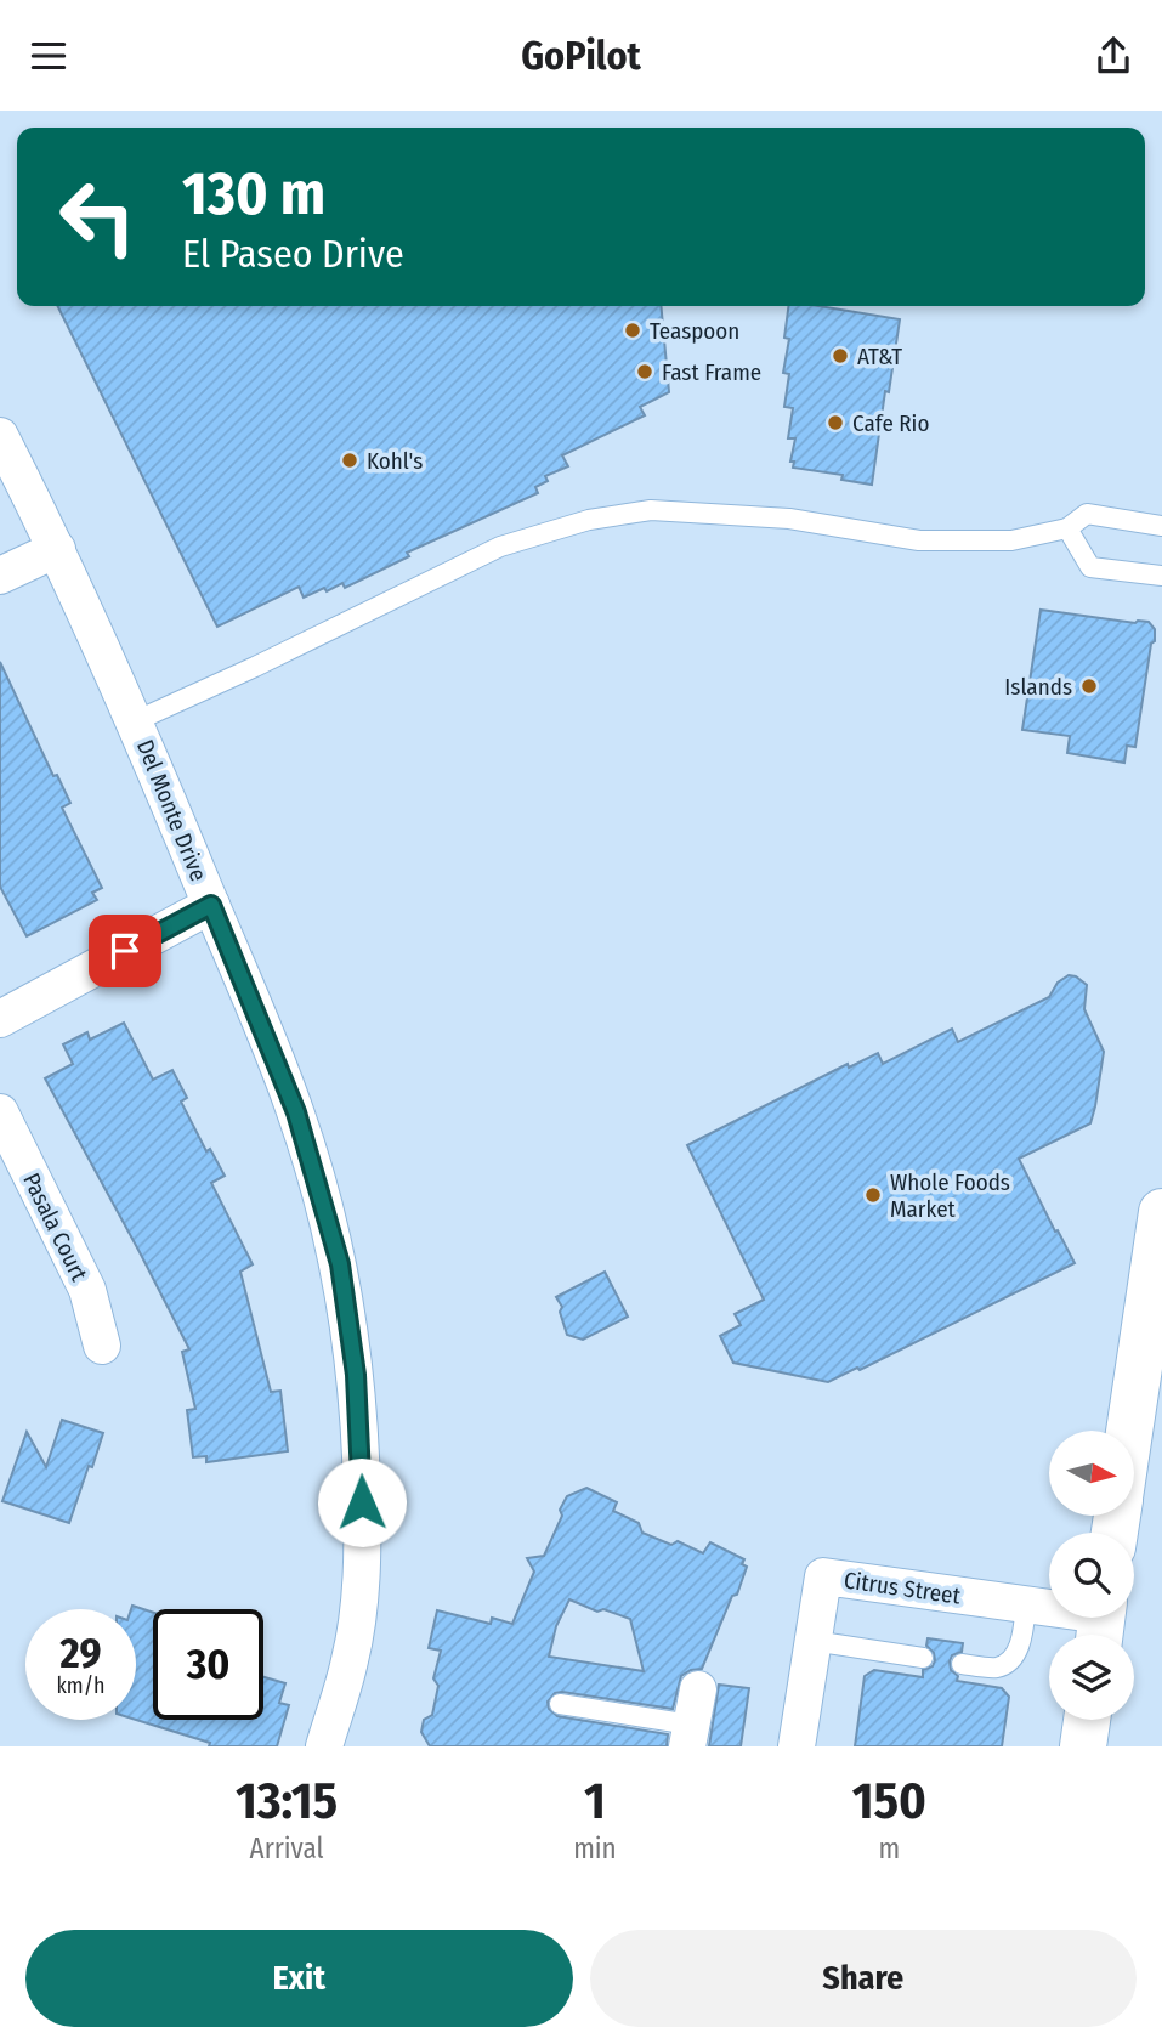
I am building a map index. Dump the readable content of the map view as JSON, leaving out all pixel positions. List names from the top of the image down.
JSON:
{
  "streets": {
    "street": ["Del Monte Drive", "Pasala Court", "Citrus Street"]
  },
  "places": [
    "Teaspoon",
    "AT&T",
    "Fast Frame",
    "Cafe Rio",
    "Kohl's",
    "Islands",
    "Whole Foods Market"
  ],
  "north": "right",
  "page": {
    "header": "GoPilot",
    "turn": ["130 m", "El Paseo Drive"],
    "speed": "29 km/h",
    "limit": "30",
    "eta": [
      "13:15",
      "Arrival",
      "1",
      "min",
      "150",
      "m"
    ],
    "buttons": ["Exit", "Share"]
  }
}
